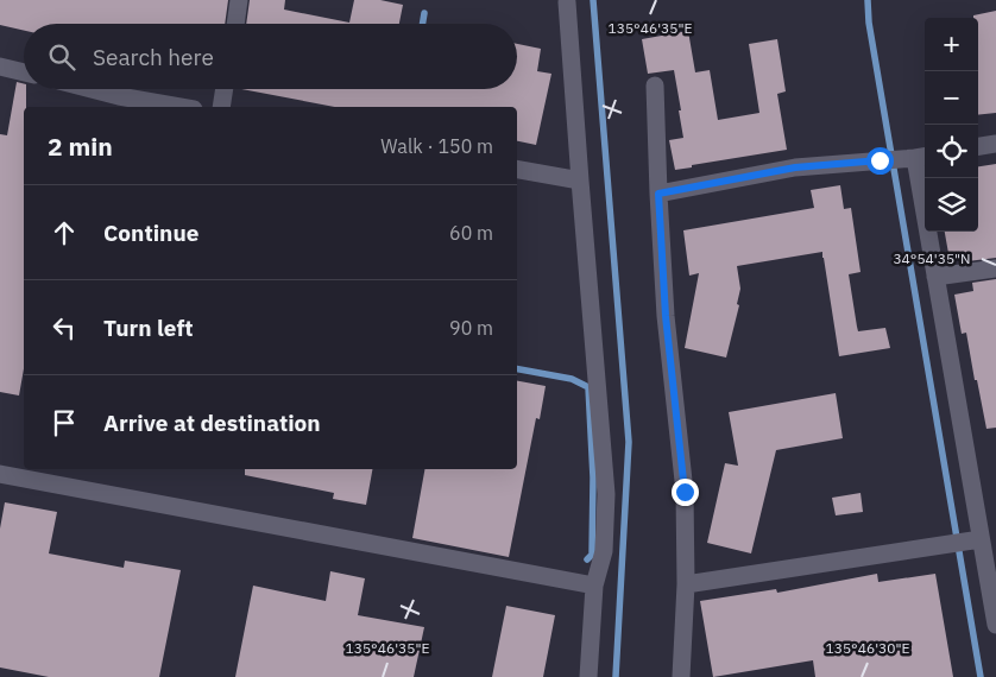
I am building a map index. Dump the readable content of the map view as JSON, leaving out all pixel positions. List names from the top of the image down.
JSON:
{
  "page": {
    "map_buttons": ["+", "−"],
    "search": "Search here",
    "heading": ["2 min", "Walk · 150 m"],
    "list": [
      ["Continue", "60 m"],
      ["Turn left", "90 m"],
      "Arrive at destination"
    ]
  },
  "coordinates": ["135°46'35\"E", "34°54'35\"N", "135°46'30\"E"]
}
